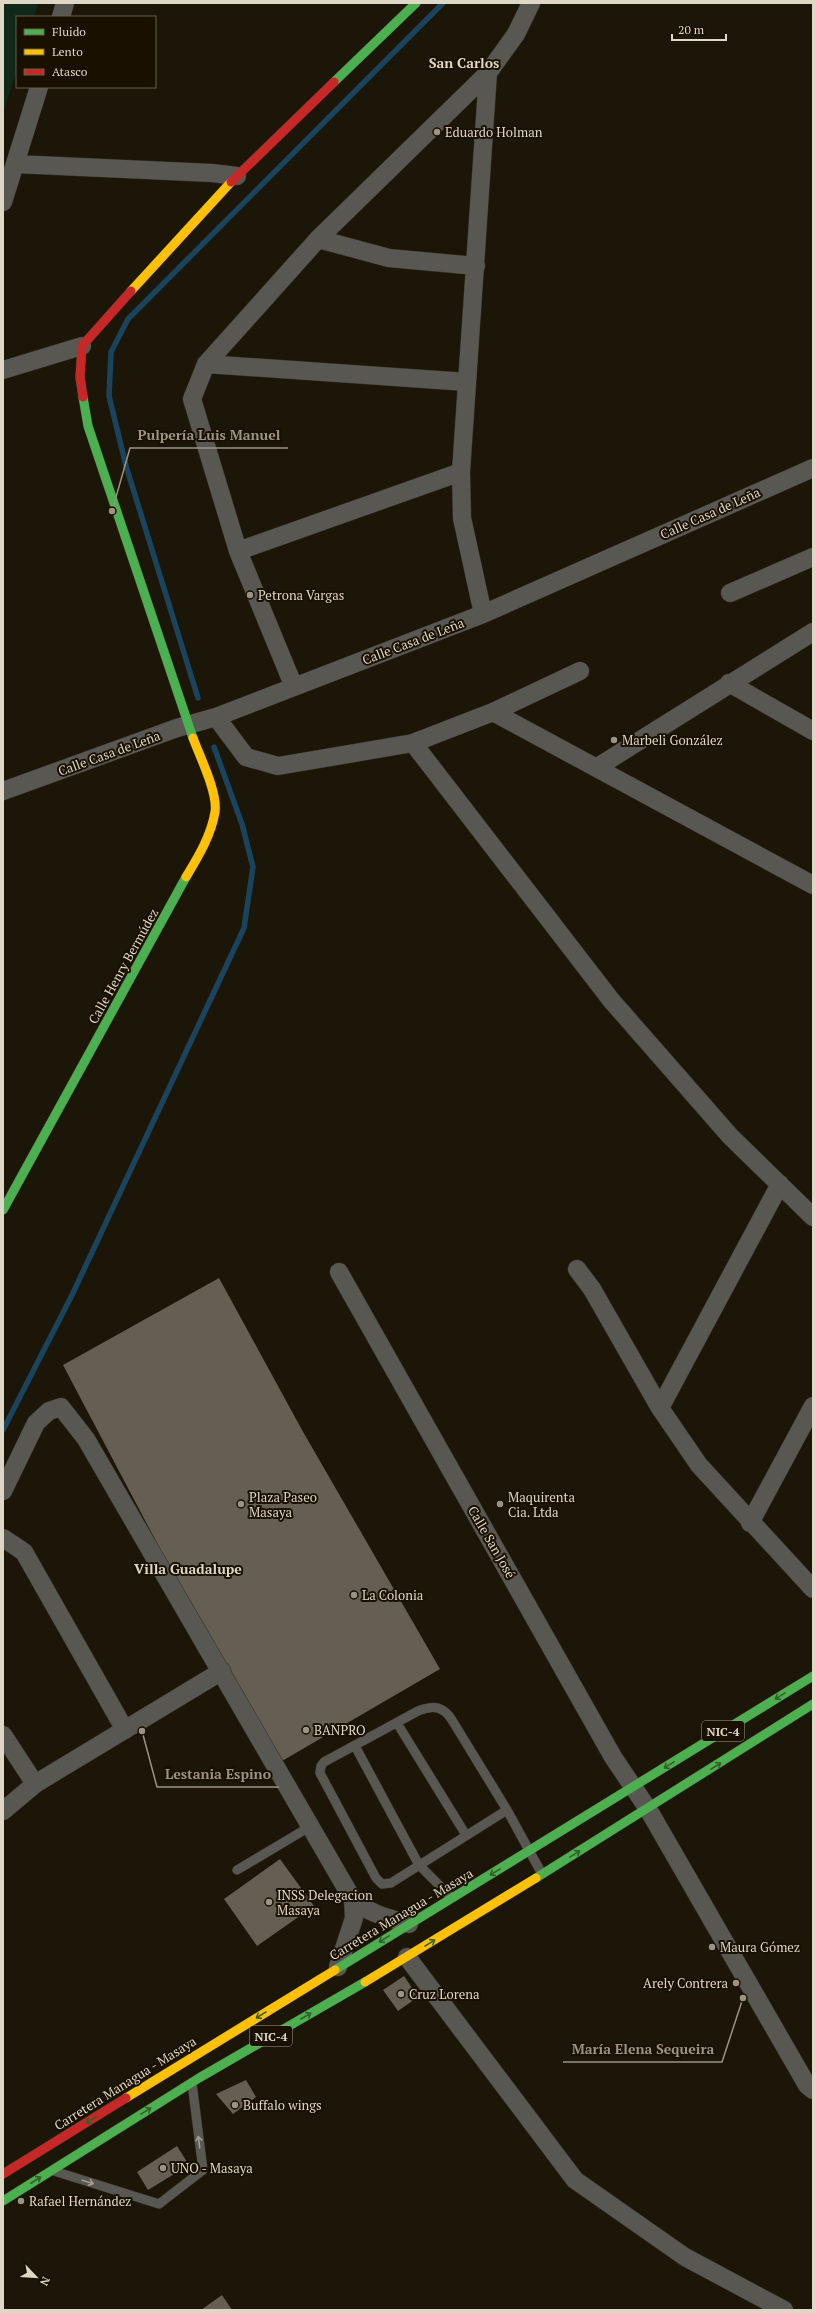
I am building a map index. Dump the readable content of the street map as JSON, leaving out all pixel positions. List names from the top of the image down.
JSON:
{
  "streets": {
    "main road": ["Calle Henry Bermúdez", "NIC-4", "Carretera Managua - Masaya"],
    "street": ["Calle Casa de Leña", "Calle San José"]
  },
  "crossings": [
    ["Calle Casa de Leña", "Calle Henry Bermúdez"],
    ["Calle San José", "NIC-4"],
    ["Calle San José", "Carretera Managua - Masaya"]
  ],
  "districts": ["San Carlos", "Villa Guadalupe"],
  "places": [
    "Eduardo Holman",
    "Pulpería Luis Manuel",
    "Petrona Vargas",
    "Marbeli González",
    "Plaza Paseo Masaya",
    "Maquirenta Cia. Ltda",
    "La Colonia",
    "BANPRO",
    "Lestania Espino",
    "INSS Delegacion Masaya",
    "Maura Gómez",
    "Arely Contrera",
    "Cruz Lorena",
    "María Elena Sequeira",
    "Buffalo wings",
    "UNO - Masaya",
    "Rafael Hernández"
  ],
  "legend": ["Fluido", "Lento", "Atasco"],
  "scale_bar": "20 m",
  "north": "bottom right"
}
